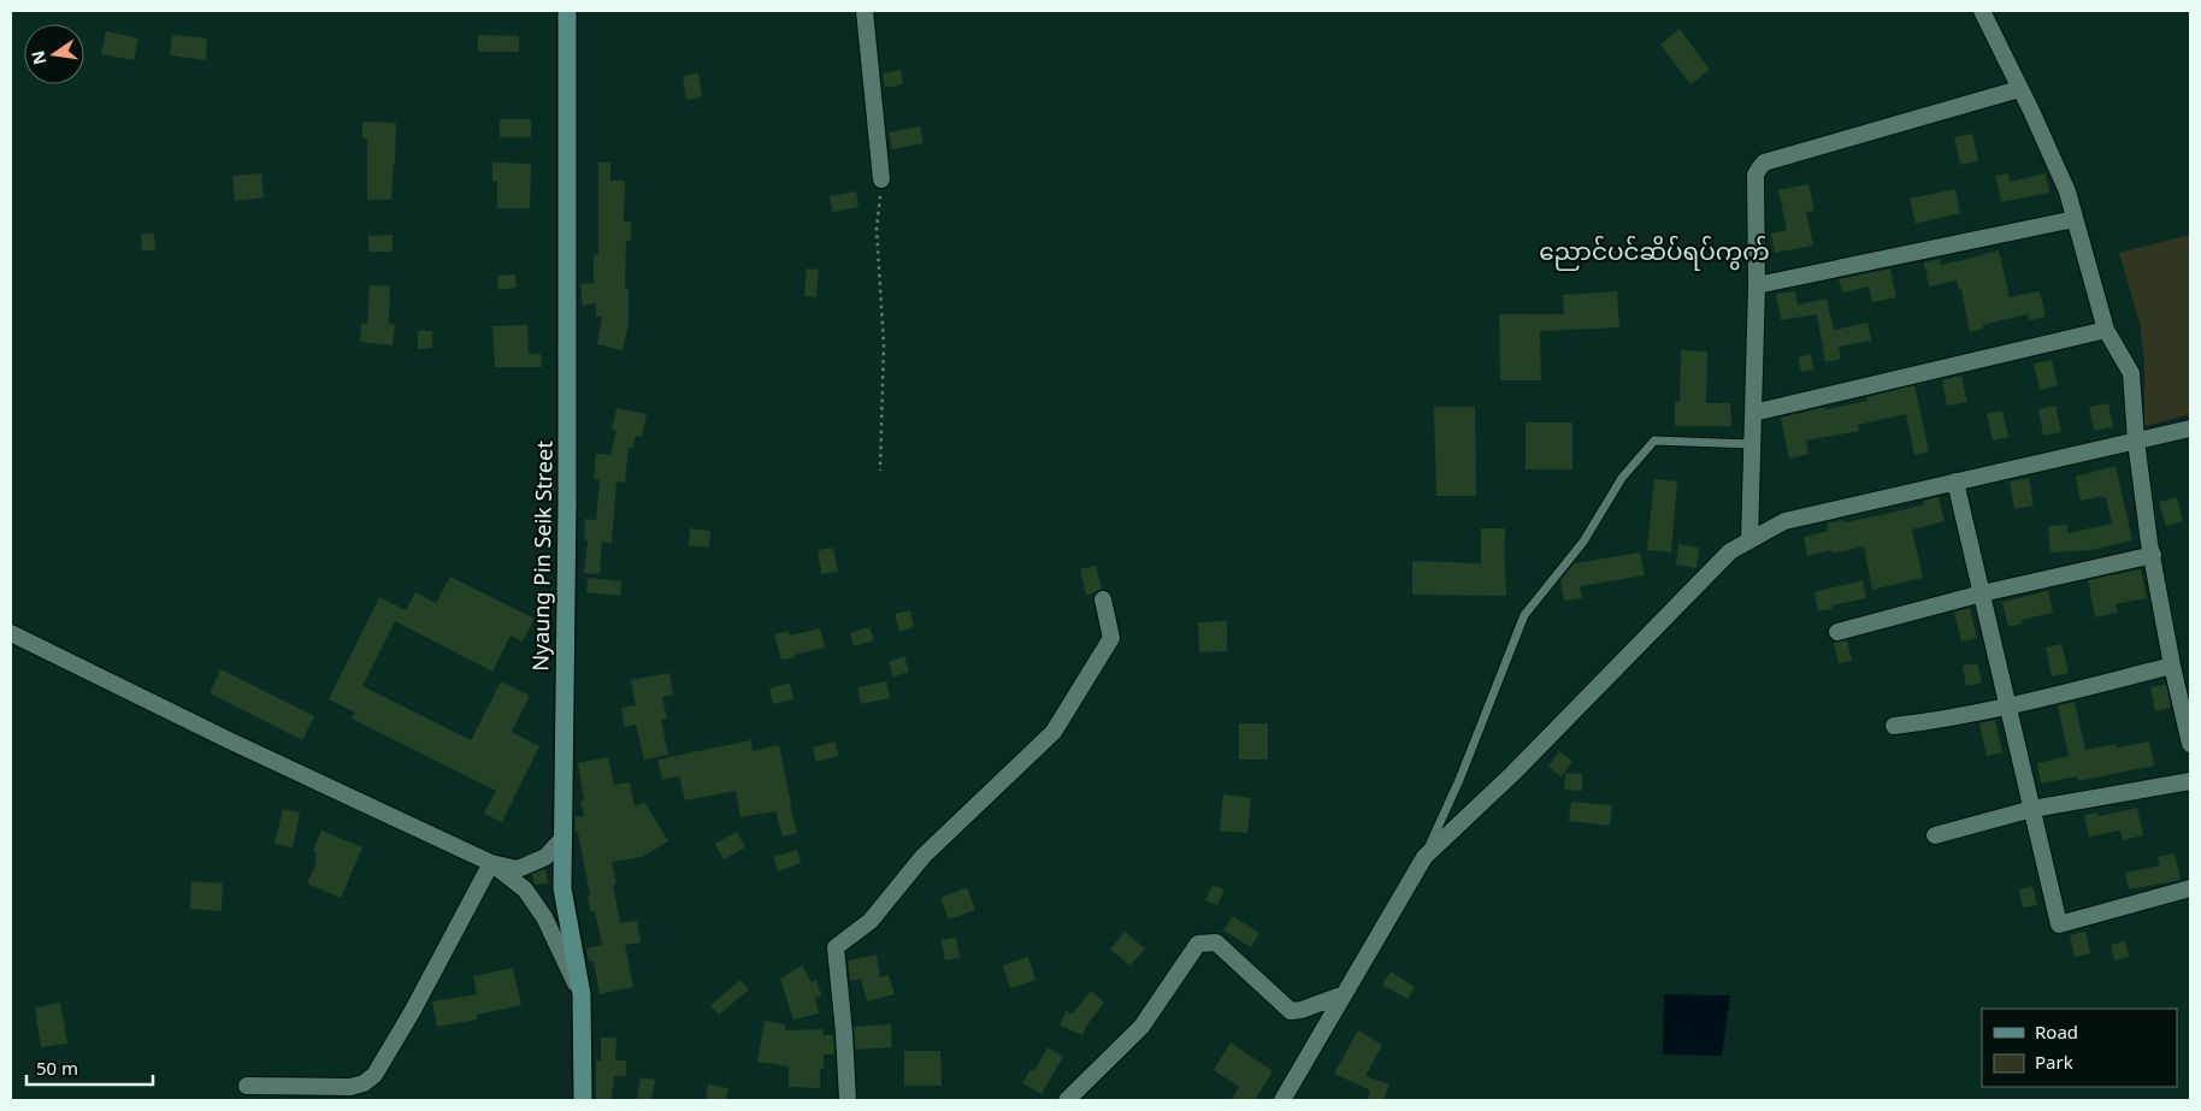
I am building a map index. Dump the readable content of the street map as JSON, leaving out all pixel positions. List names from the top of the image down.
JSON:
{
  "streets": {
    "street": ["Nyaung Pin Seik Street"]
  },
  "districts": ["ညောင်ပင်ဆိပ်ရပ်ကွက်"],
  "legend": ["Road", "Park"],
  "scale_bar": "50 m",
  "north": "left"
}
